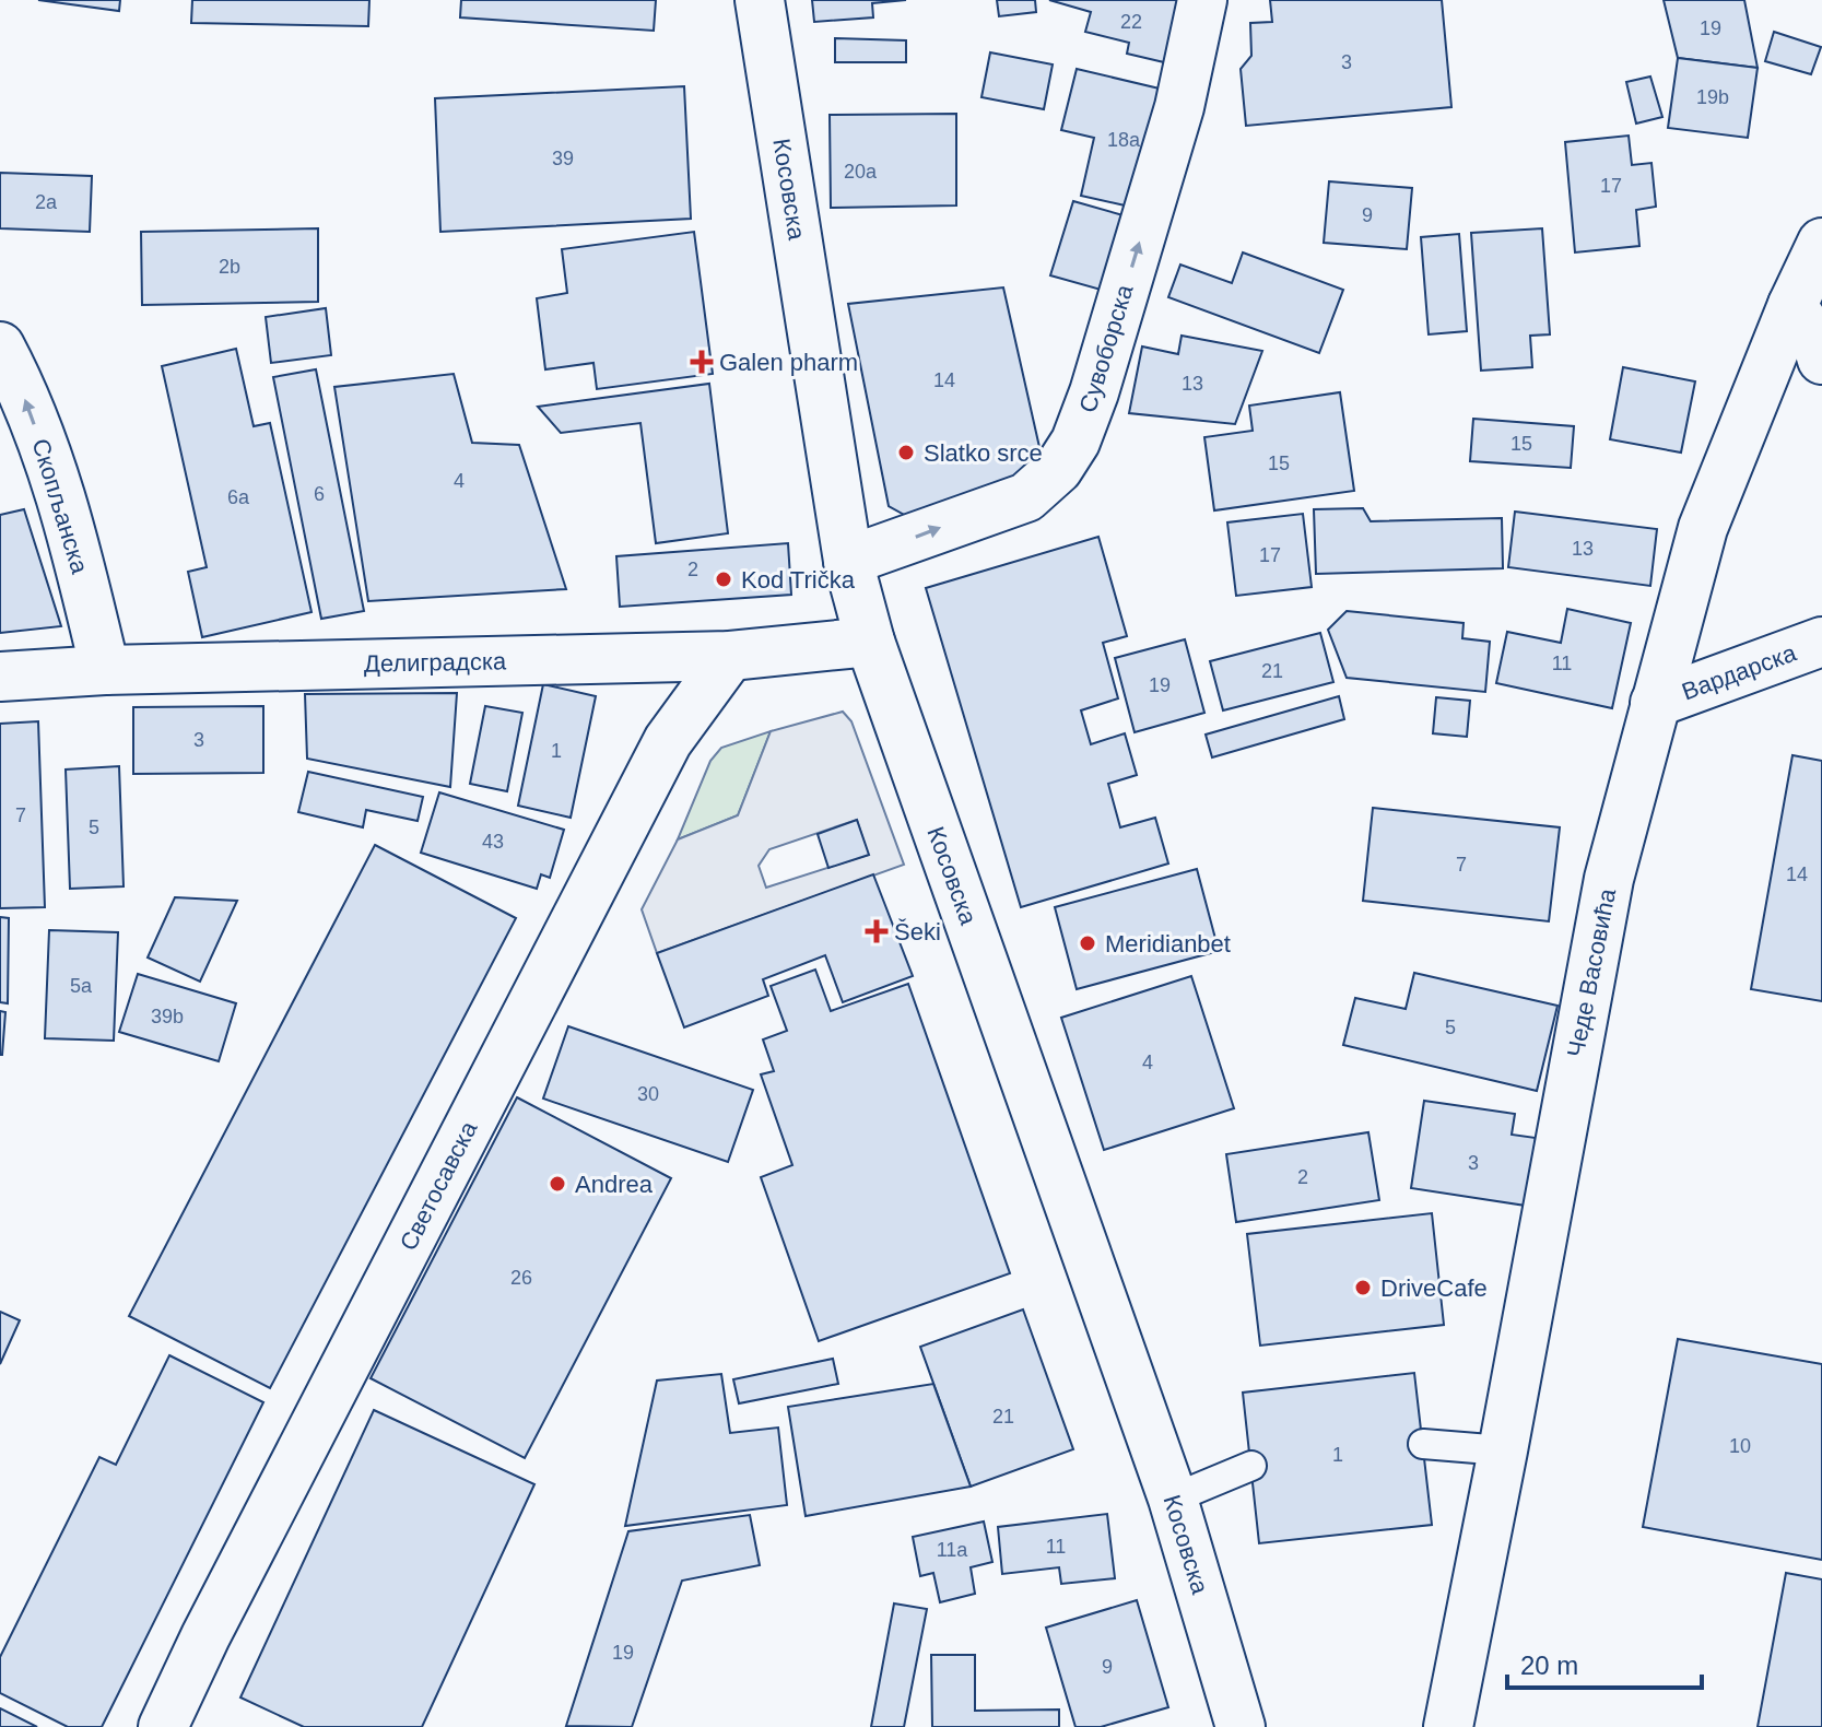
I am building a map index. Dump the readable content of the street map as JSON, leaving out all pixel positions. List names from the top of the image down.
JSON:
{
  "streets": {
    "street": [
      "Косовска",
      "Сувоборска",
      "Скопљанска",
      "Делиградска",
      "Вардарска",
      "Чеде Васовића",
      "Светосавска"
    ]
  },
  "crossings": [
    ["Косовска", "Сувоборска"],
    ["Косовска", "Делиградска"],
    ["Скопљанска", "Делиградска"],
    ["Делиградска", "Светосавска"],
    ["Вардарска", "Чеде Васовића"]
  ],
  "one_way": ["Сувоборска", "Скопљанска"],
  "places": {
    "health": ["Galen pharm", "Šeki"],
    "other": [
      "Slatko srce",
      "Kod Trička",
      "Meridianbet",
      "Andrea",
      "DriveCafe"
    ]
  },
  "house_numbers": [
    "22",
    "19",
    "3",
    "19b",
    "18a",
    "39",
    "20a",
    "17",
    "2a",
    "9",
    "2b",
    "14",
    "13",
    "15",
    "15",
    "4",
    "6",
    "6a",
    "13",
    "17",
    "2",
    "11",
    "21",
    "19",
    "3",
    "1",
    "7",
    "5",
    "43",
    "7",
    "14",
    "5a",
    "39b",
    "5",
    "4",
    "30",
    "3",
    "2",
    "26",
    "21",
    "10",
    "1",
    "11",
    "11a",
    "19",
    "9"
  ],
  "scale_bar": "20 m"
}
